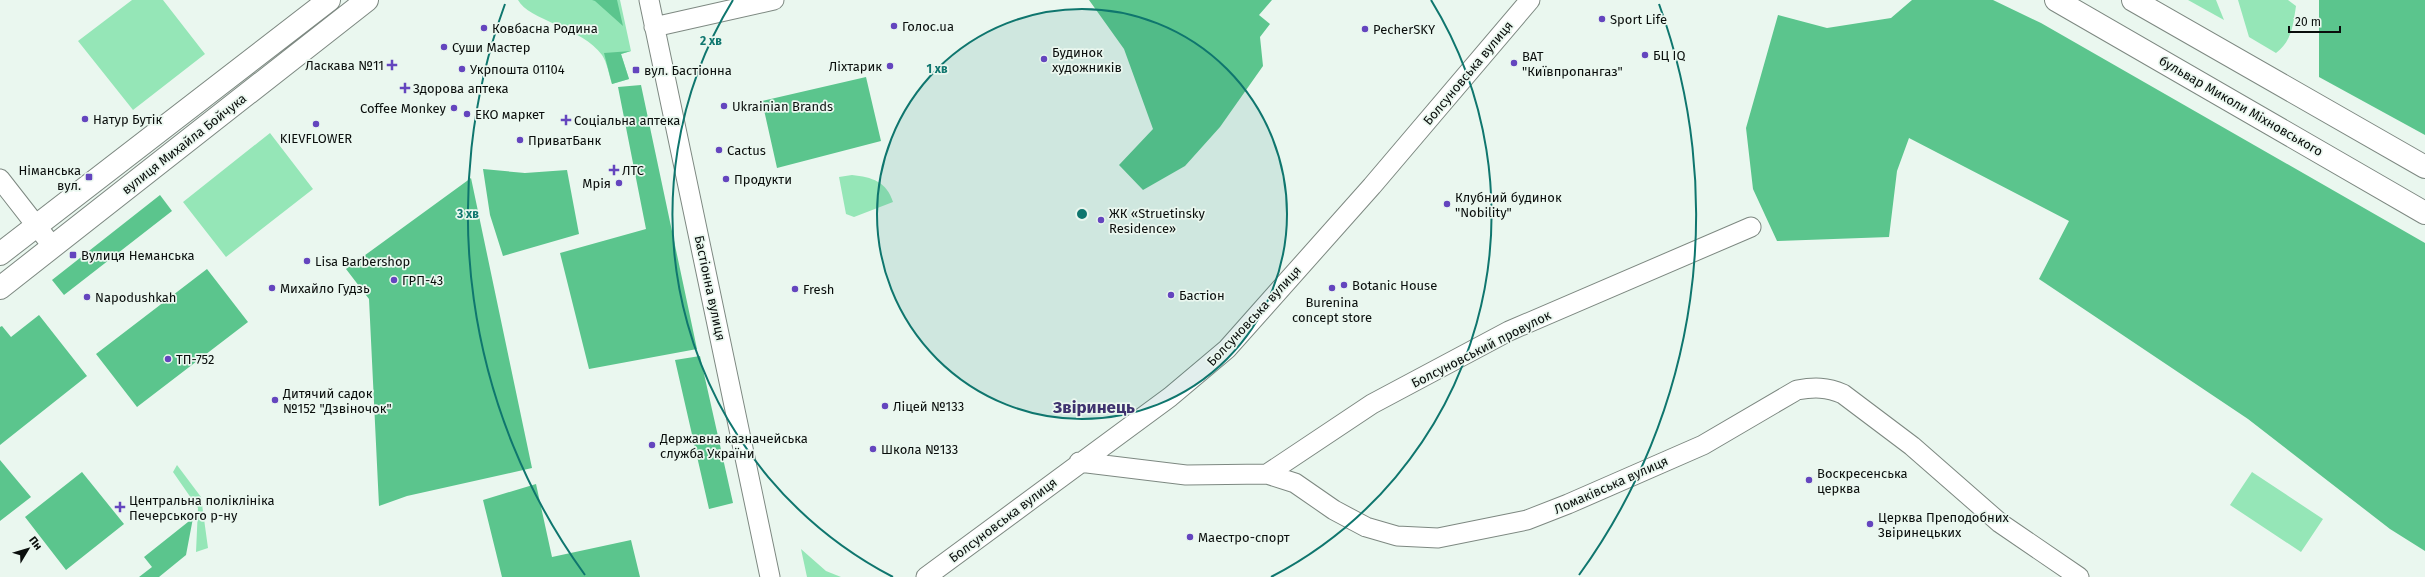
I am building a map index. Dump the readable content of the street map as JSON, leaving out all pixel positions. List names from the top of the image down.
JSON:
{
  "streets": {
    "main road": ["бульвар Миколи Міхновського", "вулиця Михайла Бойчука"],
    "street": [
      "Болсуновська вулиця",
      "Бастіонна вулиця",
      "Болсуновський провулок",
      "Ломаківська вулиця"
    ]
  },
  "crossings": [
    ["Болсуновська вулиця", "Ломаківська вулиця"],
    ["Болсуновський провулок", "Ломаківська вулиця"]
  ],
  "districts": ["Звіринець"],
  "places": {
    "other": [
      "Sport Life",
      "Голос.ua",
      "Ковбасна Родина",
      "PecherSKY",
      "Суши Мастер",
      "БЦ IQ",
      "Будинок художників",
      "ВАТ \"Київпропангаз\"",
      "Ліхтарик",
      "Укрпошта 01104",
      "Ukrainian Brands",
      "Coffee Monkey",
      "ЕКО маркет",
      "Натур Бутік",
      "KIEVFLOWER",
      "ПриватБанк",
      "Cactus",
      "Продукти",
      "Мрія",
      "Клубний будинок \"Nobility\"",
      "ЖК «Struetinsky Residence»",
      "Lisa Barbershop",
      "ГРП-43",
      "Botanic House",
      "Михайло Гудзь",
      "Burenina concept store",
      "Fresh",
      "Бастіон",
      "Napodushkah",
      "ТП-752",
      "Дитячий садок №152 \"Дзвіночок\"",
      "Ліцей №133",
      "Державна казначейська служба України",
      "Школа №133",
      "Воскресенська церква",
      "Церква Преподобних Звіринецьких",
      "Маестро-спорт"
    ],
    "health": [
      "Ласкава №11",
      "Здорова аптека",
      "Соціальна аптека",
      "ЛТС",
      "Центральна поліклініка Печерського р-ну"
    ],
    "transit": ["вул. Бастіонна", "Німанська вул.", "Вулиця Неманська"]
  },
  "scale_bar": "20 m",
  "north": "top right",
  "rings": ["2 хв", "1 хв", "3 хв"]
}
